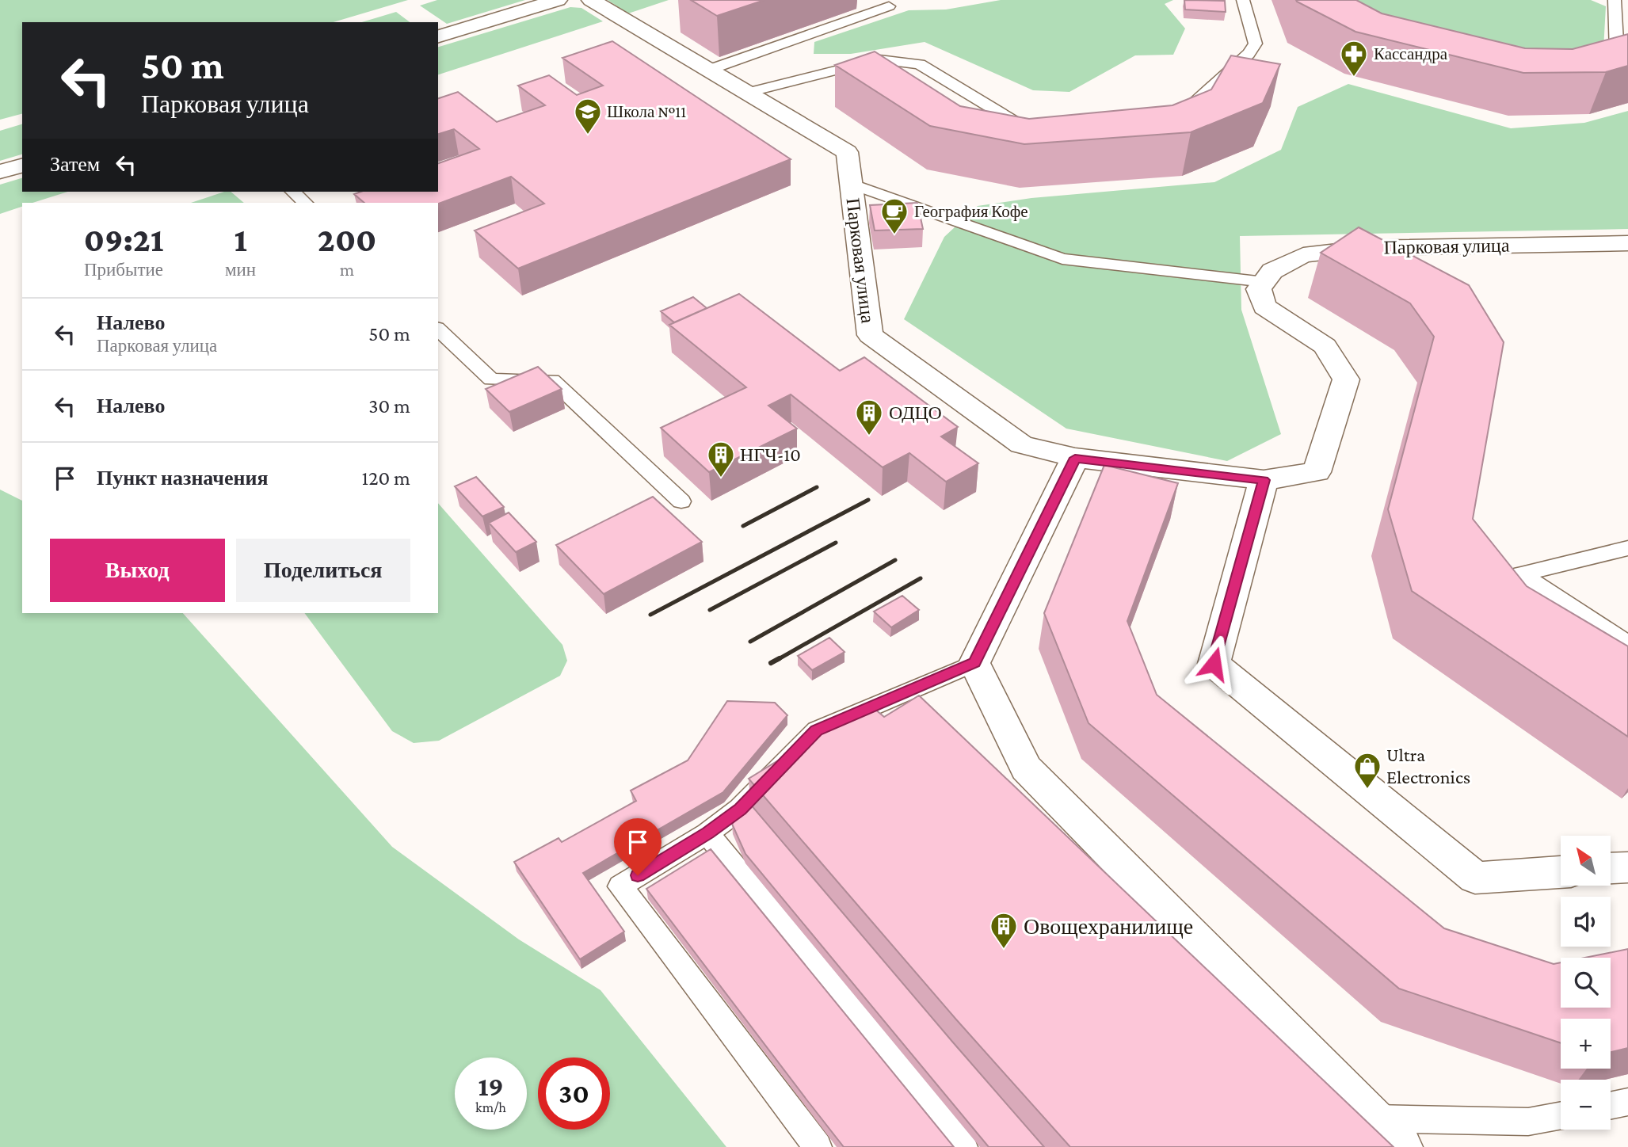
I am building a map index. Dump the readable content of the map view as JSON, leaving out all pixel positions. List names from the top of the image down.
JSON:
{
  "streets": {
    "street": ["Парковая улица"]
  },
  "places": {
    "pharmacy": ["Кассандра"],
    "school or university": ["Школа №11"],
    "cafe": ["География Кофе"],
    "building": ["ОДЦО", "НГЧ-10", "Овощехранилище"],
    "shop": ["Ultra Electronics"]
  },
  "north": "top left",
  "page": {
    "turn": ["50 m", "Парковая улица"],
    "then": "Затем",
    "eta": [
      "09:21",
      "Прибытие",
      "1",
      "мин",
      "200",
      "m"
    ],
    "list": [
      {
        "name": "Налево",
        "note": "Парковая улица",
        "value": "50 m"
      },
      {
        "name": "Налево",
        "value": "30 m"
      },
      {
        "name": "Пункт назначения",
        "value": "120 m"
      }
    ],
    "buttons": ["Выход", "Поделиться"],
    "map_buttons": ["+", "−"],
    "speed": "19 km/h",
    "limit": "30"
  }
}
